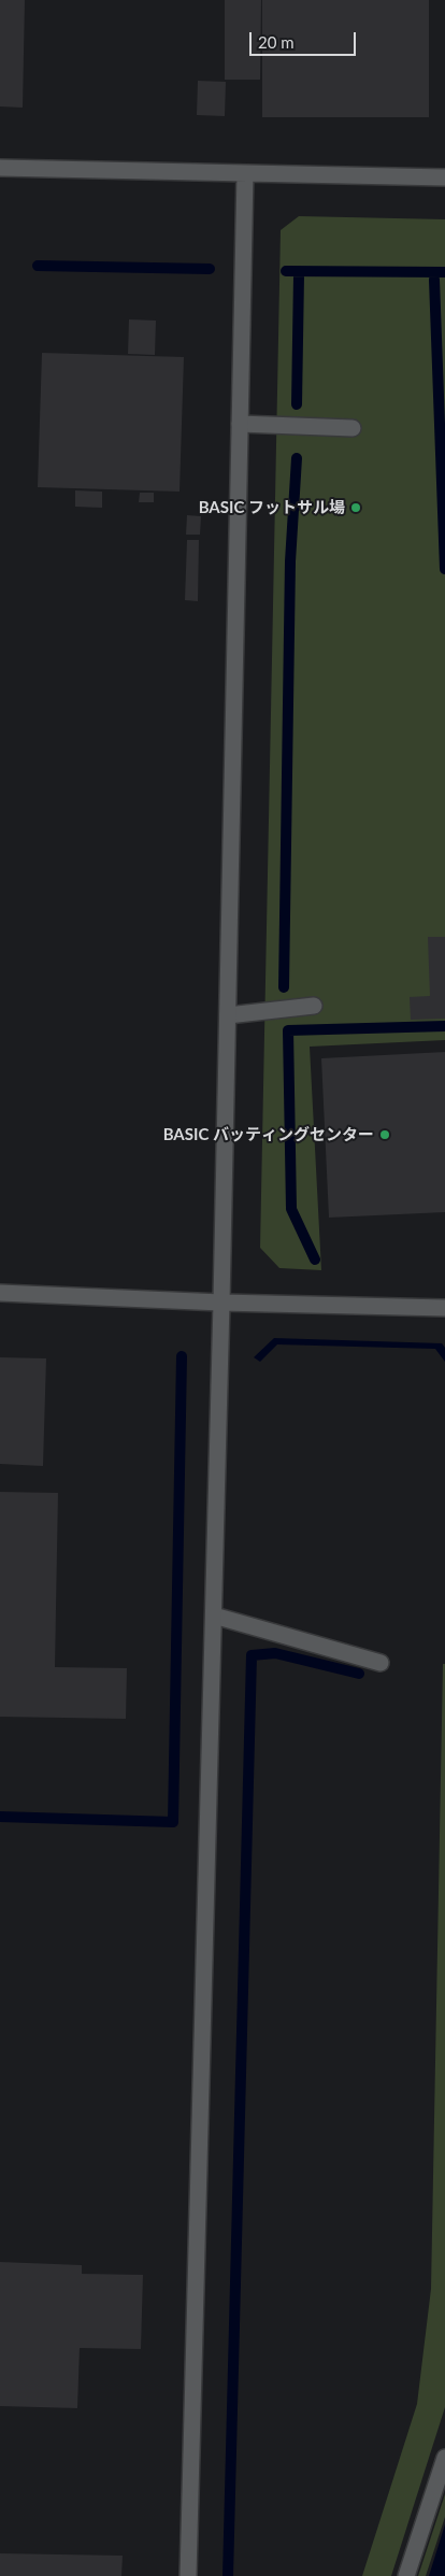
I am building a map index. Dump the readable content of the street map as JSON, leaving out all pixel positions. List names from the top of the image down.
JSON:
{
  "places": ["BASIC フットサル場", "BASIC バッティングセンター"],
  "scale_bar": "20 m"
}
